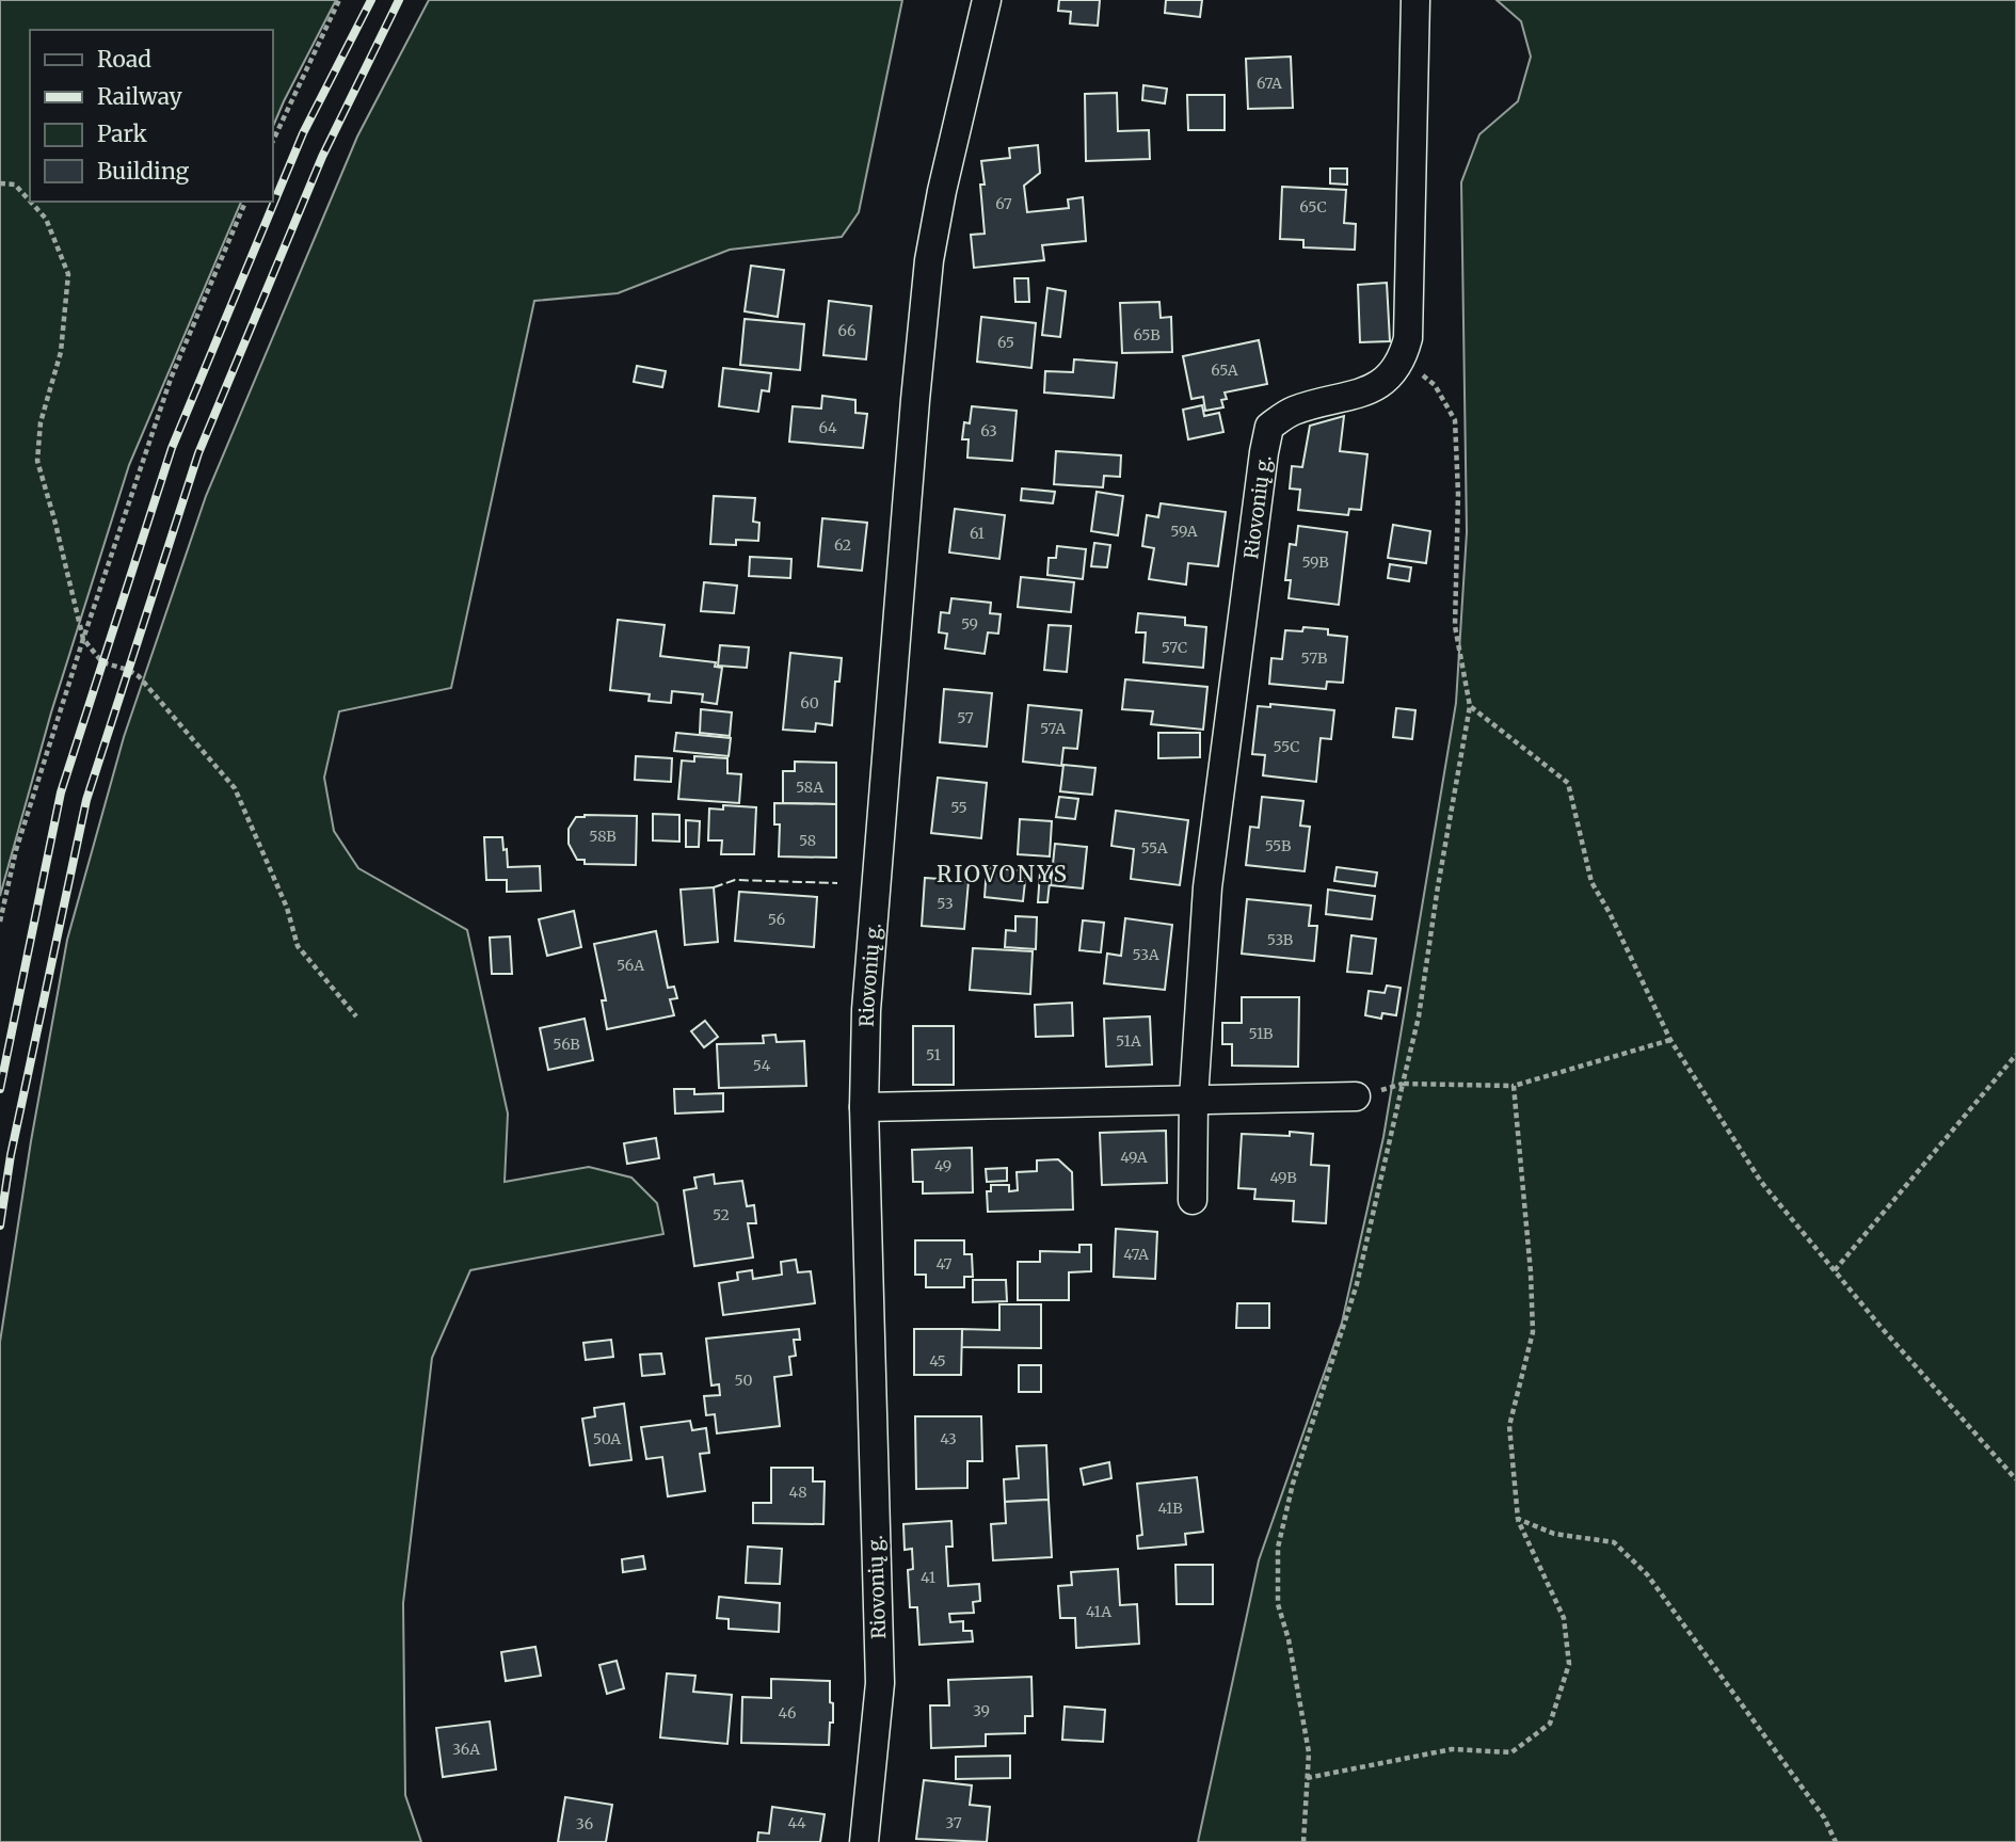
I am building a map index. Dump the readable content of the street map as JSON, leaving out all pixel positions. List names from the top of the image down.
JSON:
{
  "streets": {
    "street": ["Riovonių g."]
  },
  "districts": ["RIOVONYS"],
  "house_numbers": [
    "67A",
    "67",
    "65C",
    "66",
    "65B",
    "65",
    "65A",
    "64",
    "63",
    "59A",
    "61",
    "62",
    "59B",
    "59",
    "57C",
    "57B",
    "60",
    "57",
    "57A",
    "55C",
    "58A",
    "55",
    "58B",
    "58",
    "55B",
    "55A",
    "53",
    "56",
    "53B",
    "53A",
    "56A",
    "51B",
    "51A",
    "56B",
    "51",
    "54",
    "49A",
    "49",
    "49B",
    "52",
    "47A",
    "47",
    "45",
    "50",
    "50A",
    "43",
    "48",
    "41B",
    "41",
    "41A",
    "39",
    "46",
    "36A",
    "44",
    "37",
    "36"
  ],
  "legend": [
    "Road",
    "Railway",
    "Park",
    "Building"
  ]
}
